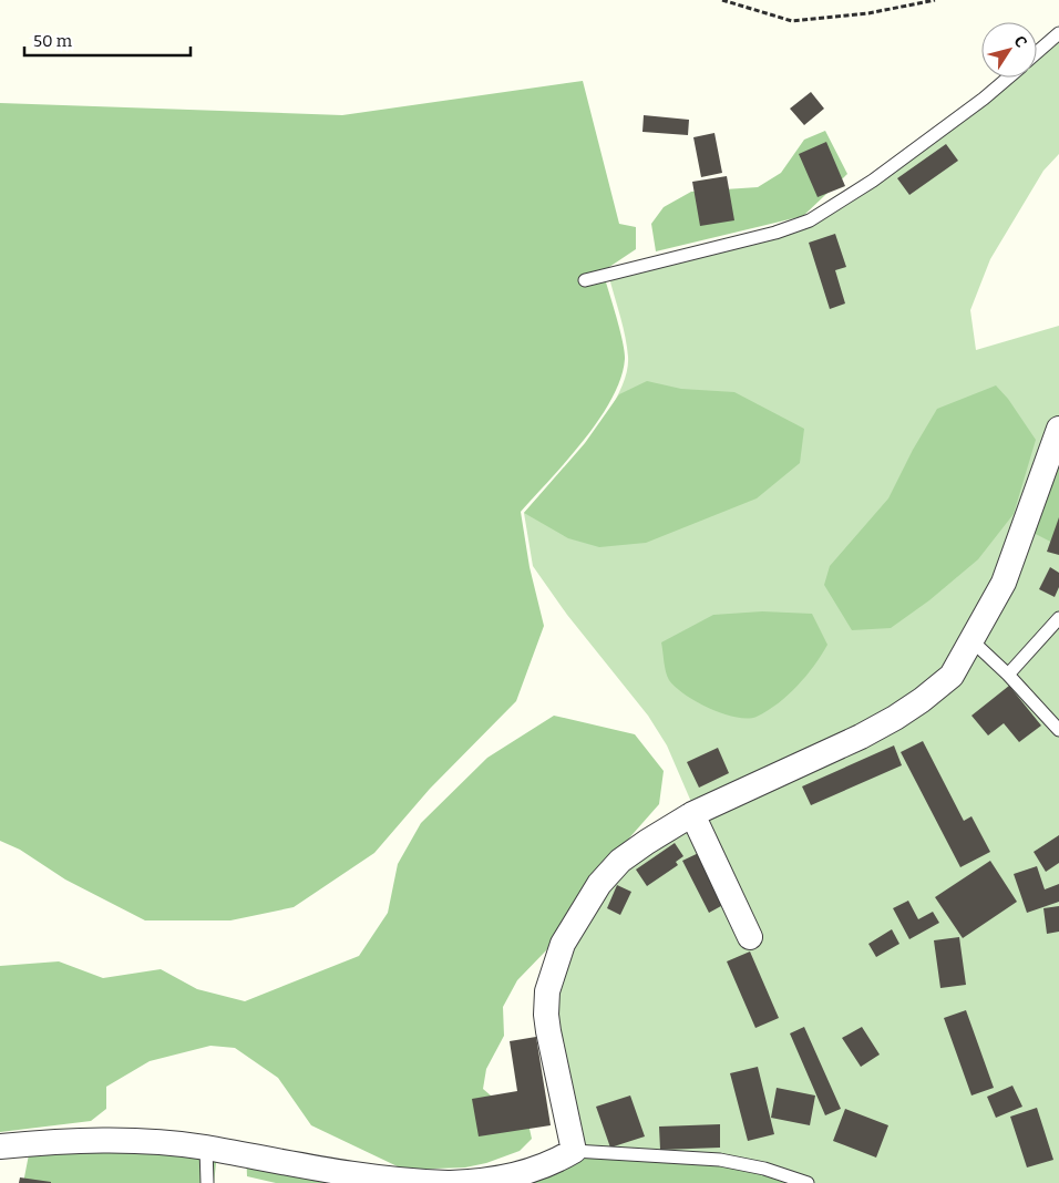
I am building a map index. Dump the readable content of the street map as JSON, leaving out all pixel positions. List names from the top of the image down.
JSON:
{
  "scale_bar": "50 m",
  "north": "top right"
}
